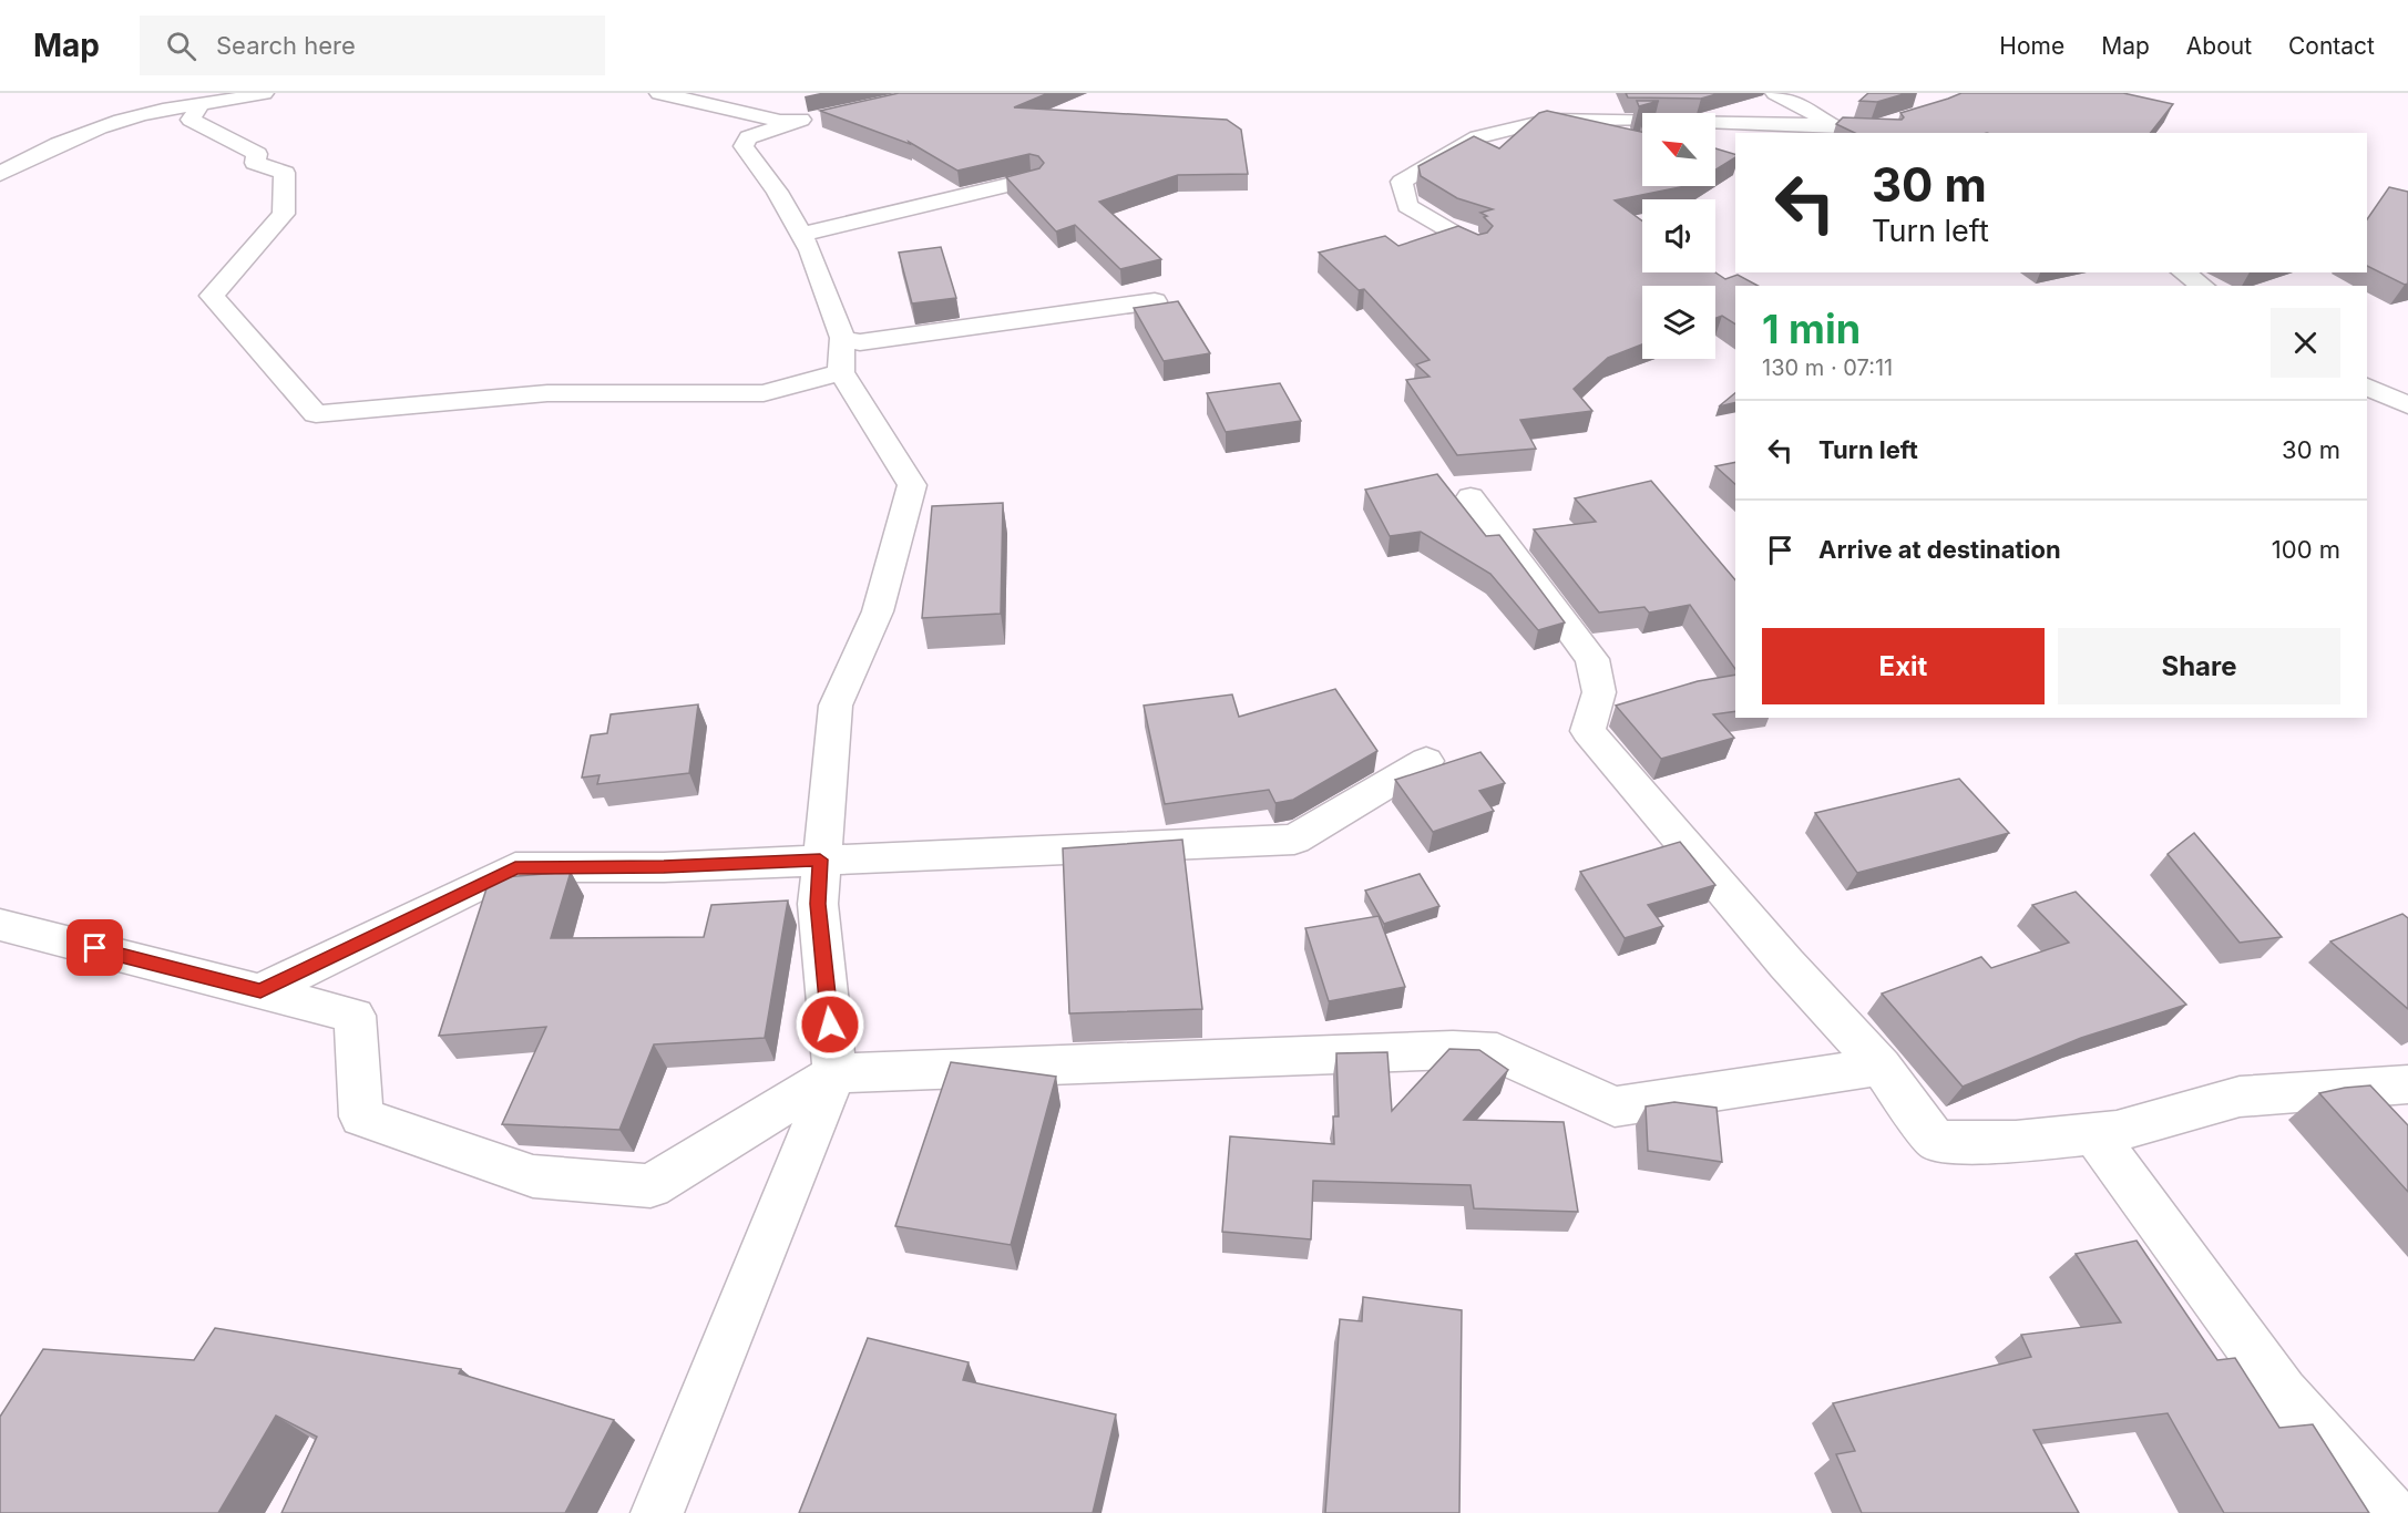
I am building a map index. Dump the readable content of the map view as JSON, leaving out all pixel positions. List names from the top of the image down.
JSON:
{
  "north": "top left",
  "page": {
    "header": "Map",
    "search": "Search here",
    "nav": [
      "Home",
      "Map",
      "About",
      "Contact"
    ],
    "turn": ["30 m", "Turn left"],
    "heading": ["1 min", "130 m · 07:11"],
    "list": [
      {
        "name": "Turn left",
        "value": "30 m"
      },
      {
        "name": "Arrive at destination",
        "value": "100 m"
      }
    ],
    "buttons": ["Exit", "Share"]
  }
}
